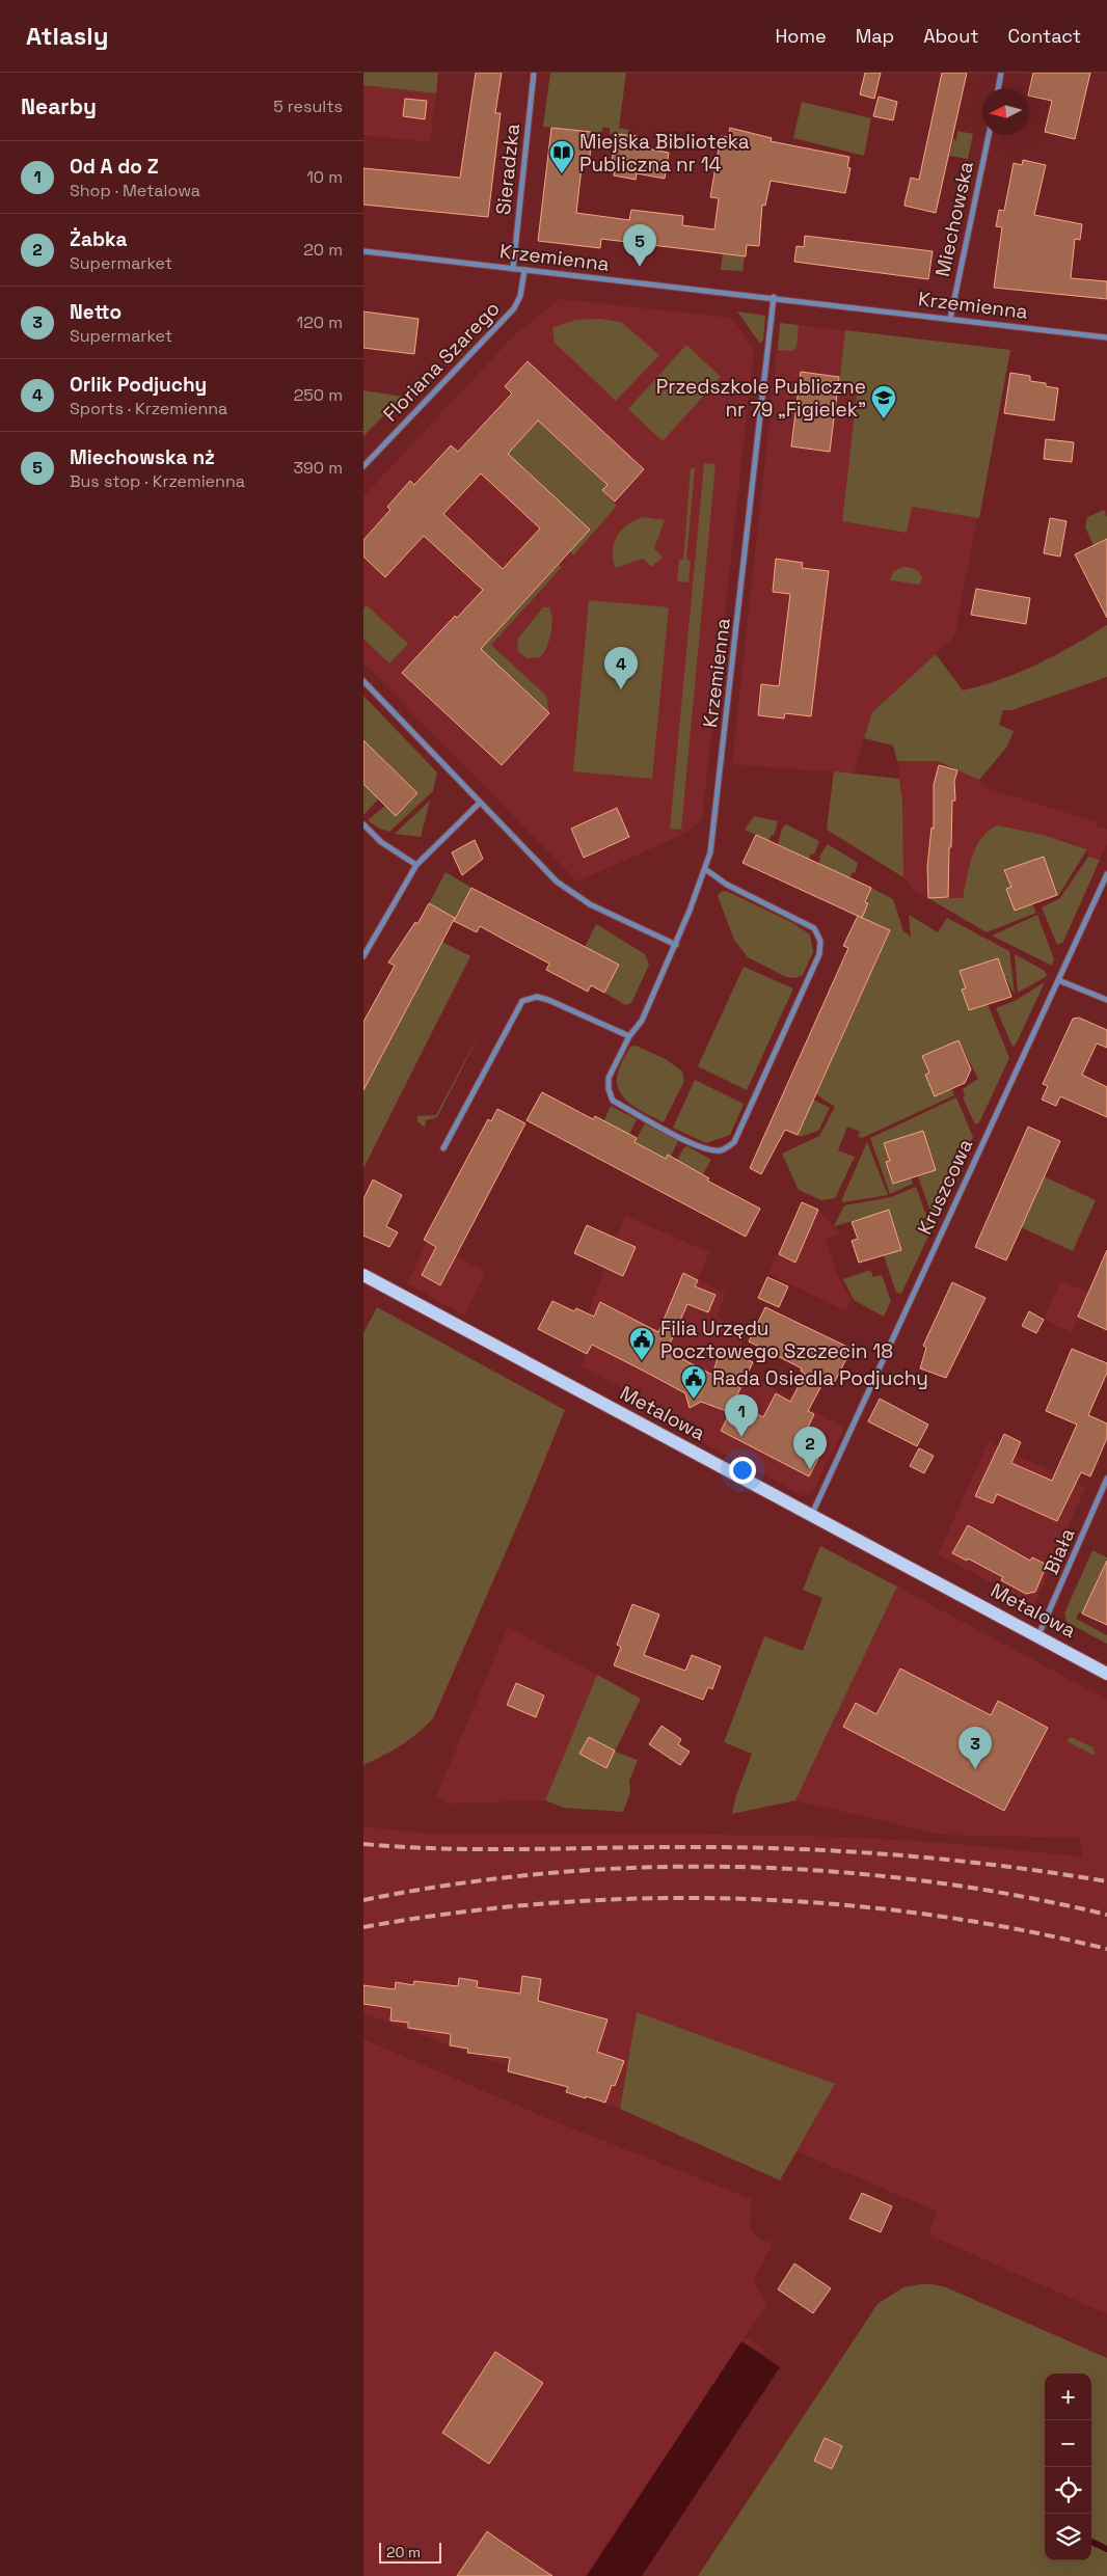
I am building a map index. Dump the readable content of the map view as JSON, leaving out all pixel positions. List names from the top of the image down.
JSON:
{
  "streets": {
    "main road": ["Metalowa"],
    "street": [
      "Sieradzka",
      "Miechowska",
      "Krzemienna",
      "Floriana Szarego",
      "Kruszcowa",
      "Biała"
    ]
  },
  "crossings": [
    ["Sieradzka", "Krzemienna"],
    ["Miechowska", "Krzemienna"],
    ["Krzemienna", "Floriana Szarego"],
    ["Kruszcowa", "Metalowa"],
    ["Metalowa", "Biała"]
  ],
  "places": {
    "library": ["Miejska Biblioteka Publiczna nr 14"],
    "school or university": ["Przedszkole Publiczne nr 79 „Figielek”"],
    "public building": ["Filia Urzędu Pocztowego Szczecin 18", "Rada Osiedla Podjuchy"]
  },
  "scale_bar": "20 m",
  "north": "left",
  "page": {
    "header": "Atlasly",
    "nav": [
      "Home",
      "Map",
      "About",
      "Contact"
    ],
    "heading": ["Nearby", "5 results"],
    "list": [
      {
        "mark": "1",
        "name": "Od A do Z",
        "note": "Shop · Metalowa",
        "value": "10 m"
      },
      {
        "mark": "2",
        "name": "Żabka",
        "note": "Supermarket",
        "value": "20 m"
      },
      {
        "mark": "3",
        "name": "Netto",
        "note": "Supermarket",
        "value": "120 m"
      },
      {
        "mark": "4",
        "name": "Orlik Podjuchy",
        "note": "Sports · Krzemienna",
        "value": "250 m"
      },
      {
        "mark": "5",
        "name": "Miechowska nż",
        "note": "Bus stop · Krzemienna",
        "value": "390 m"
      }
    ],
    "pins": [
      "5",
      "4",
      "1",
      "2",
      "3"
    ],
    "map_buttons": ["+", "−"],
    "scale": "20 m"
  }
}
